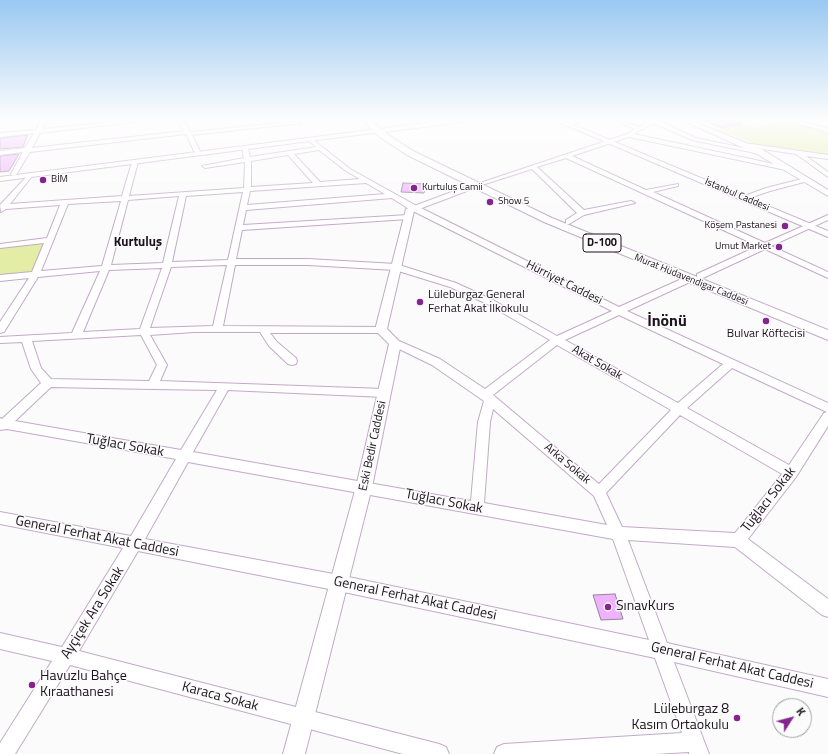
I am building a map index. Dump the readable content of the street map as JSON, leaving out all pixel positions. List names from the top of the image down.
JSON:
{
  "streets": {
    "highway": ["D-100", "Murat Hüdavendigar Caddesi"],
    "main road": ["İstanbul Caddesi", "Eski Bedir Caddesi"],
    "street": [
      "Hürriyet Caddesi",
      "Akat Sokak",
      "Tuğlacı Sokak",
      "Arka Sokak",
      "General Ferhat Akat Caddesi",
      "Ayçiçek Ara Sokak",
      "Karaca Sokak"
    ]
  },
  "crossings": [
    ["Akat Sokak", "Tuğlacı Sokak"],
    ["Tuğlacı Sokak", "Eski Bedir Caddesi"],
    ["Tuğlacı Sokak", "Arka Sokak"],
    ["Tuğlacı Sokak", "Ayçiçek Ara Sokak"],
    ["Eski Bedir Caddesi", "Arka Sokak"],
    ["Eski Bedir Caddesi", "General Ferhat Akat Caddesi"],
    ["Eski Bedir Caddesi", "Karaca Sokak"],
    ["Arka Sokak", "General Ferhat Akat Caddesi"],
    ["General Ferhat Akat Caddesi", "Ayçiçek Ara Sokak"],
    ["Ayçiçek Ara Sokak", "Karaca Sokak"]
  ],
  "districts": ["Kurtuluş", "İnönü"],
  "places": [
    "BİM",
    "Kurtuluş Camii",
    "Show 5",
    "Köşem Pastanesi",
    "Umut Market",
    "Lüleburgaz General Ferhat Akat İlkokulu",
    "Bulvar Köftecisi",
    "SınavKurs",
    "Havuzlu Bahçe Kıraathanesi",
    "Lüleburgaz 8 Kasım Ortaokulu"
  ],
  "north": "top right"
}
